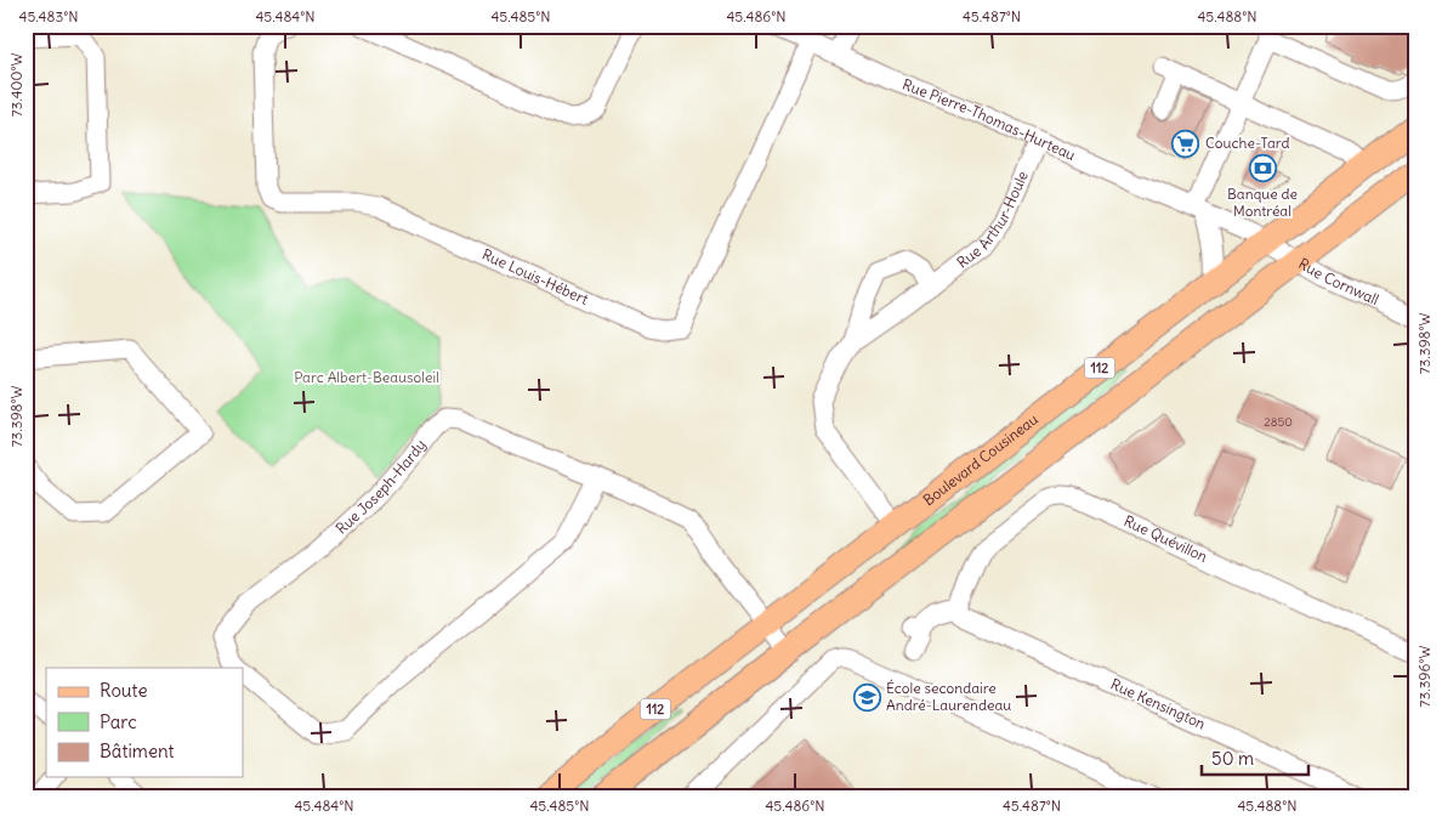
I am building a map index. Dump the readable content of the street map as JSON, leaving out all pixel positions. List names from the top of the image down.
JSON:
{
  "streets": {
    "main road": ["112", "Boulevard Cousineau"],
    "street": [
      "Rue Pierre-Thomas-Hurteau",
      "Rue Arthur-Houle",
      "Rue Louis-Hébert",
      "Rue Cornwall",
      "Rue Joseph-Hardy",
      "Rue Quévillon",
      "Rue Kensington"
    ]
  },
  "crossings": [
    ["Rue Pierre-Thomas-Hurteau", "Rue Arthur-Houle"],
    ["Rue Pierre-Thomas-Hurteau", "Rue Louis-Hébert"],
    ["Rue Pierre-Thomas-Hurteau", "Rue Cornwall"],
    ["Rue Pierre-Thomas-Hurteau", "Boulevard Cousineau"],
    ["Rue Arthur-Houle", "Boulevard Cousineau"],
    ["Rue Cornwall", "112"],
    ["Rue Cornwall", "Boulevard Cousineau"],
    ["112", "Rue Joseph-Hardy"],
    ["Boulevard Cousineau", "Rue Joseph-Hardy"],
    ["Rue Quévillon", "Rue Kensington"]
  ],
  "parks": ["Parc Albert-Beausoleil"],
  "places": {
    "supermarket": ["Couche-Tard"],
    "bank": ["Banque de Montréal"],
    "school or university": ["École secondaire André-Laurendeau"]
  },
  "house_numbers": ["2850"],
  "legend": ["Route", "Parc", "Bâtiment"],
  "scale_bar": "50 m",
  "coordinates": [
    "45.483°N",
    "45.484°N",
    "45.485°N",
    "45.486°N",
    "45.487°N",
    "45.488°N",
    "73.400°W",
    "73.398°W",
    "73.396°W"
  ]
}
